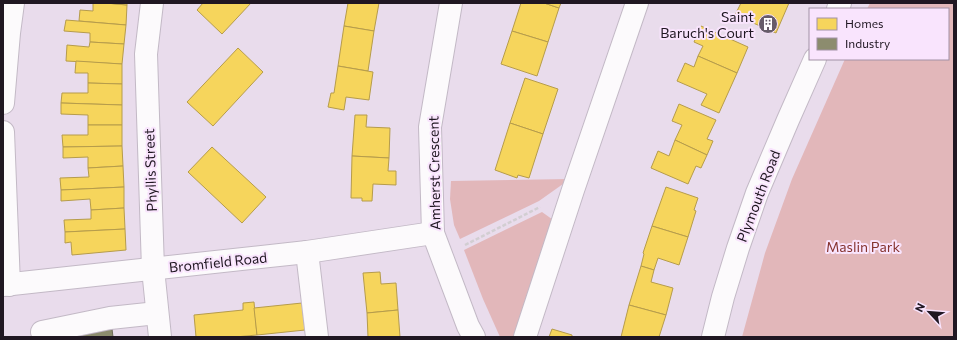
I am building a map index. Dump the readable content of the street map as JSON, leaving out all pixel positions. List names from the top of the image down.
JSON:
{
  "streets": {
    "street": [
      "Phyllis Street",
      "Amherst Crescent",
      "Plymouth Road",
      "Bromfield Road"
    ]
  },
  "crossings": [
    ["Phyllis Street", "Bromfield Road"],
    ["Amherst Crescent", "Bromfield Road"]
  ],
  "parks": ["Maslin Park"],
  "places": {
    "building": ["Saint Baruch's Court"]
  },
  "legend": ["Homes", "Industry"],
  "north": "top left"
}
